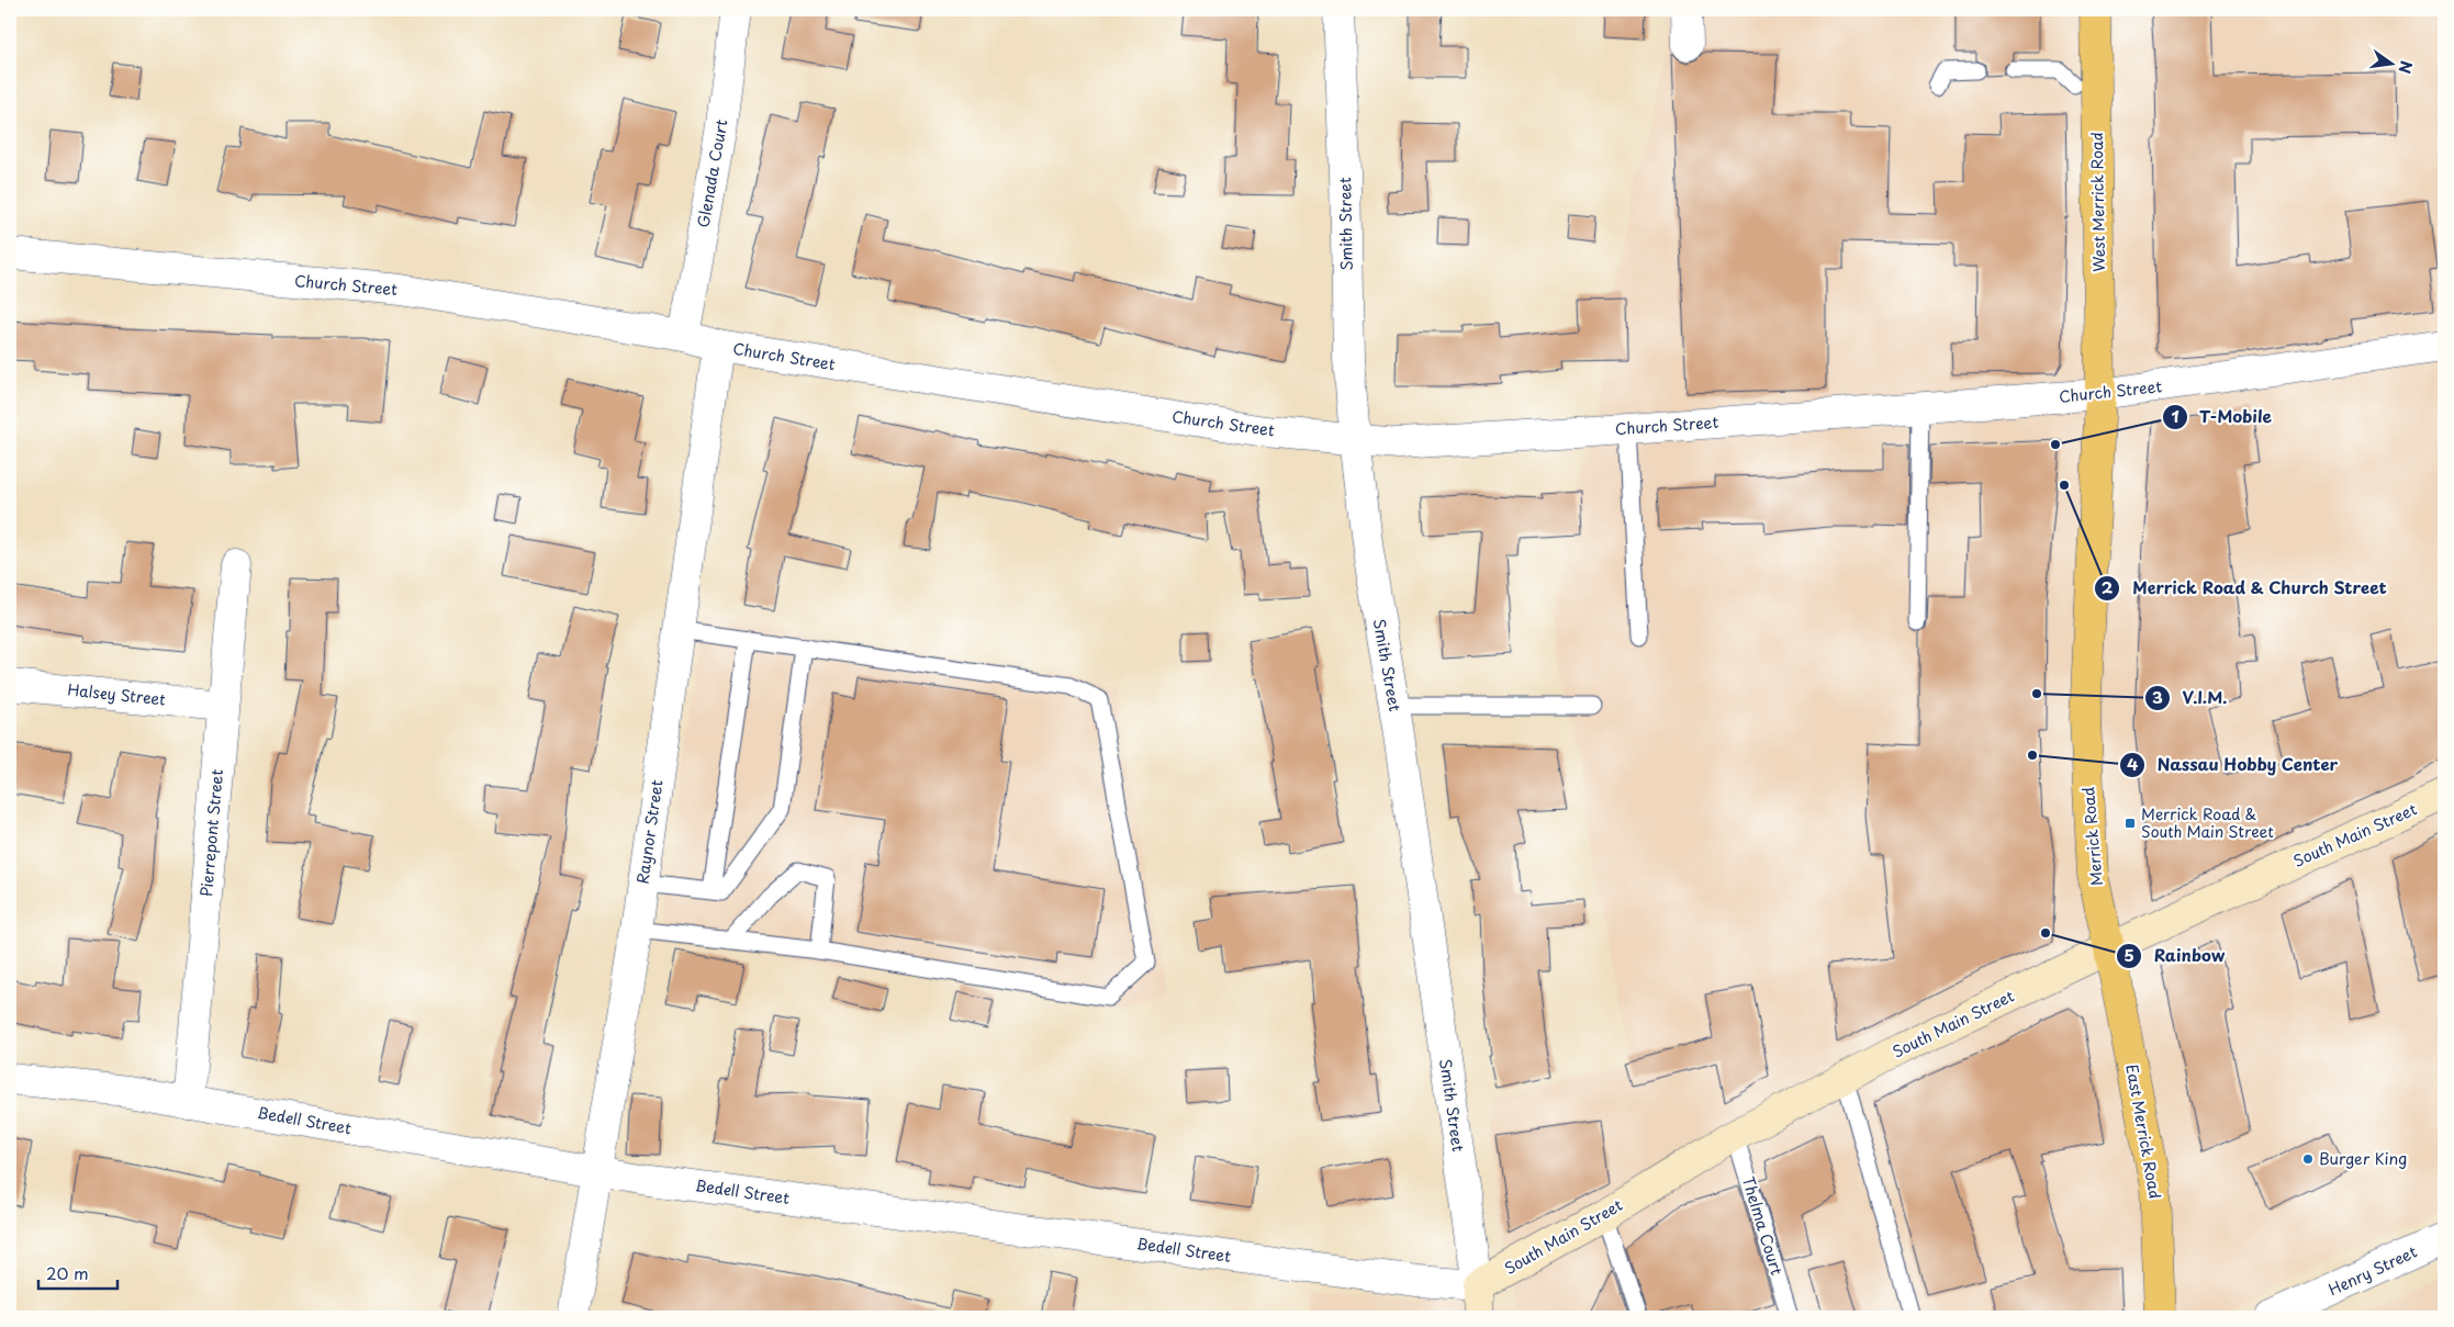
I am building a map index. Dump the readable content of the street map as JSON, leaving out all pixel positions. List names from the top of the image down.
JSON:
{
  "streets": {
    "main road": [
      "West Merrick Road",
      "Smith Street",
      "South Main Street",
      "Merrick Road",
      "East Merrick Road"
    ],
    "street": [
      "Glenada Court",
      "Church Street",
      "Halsey Street",
      "Raynor Street",
      "Pierrepont Street",
      "Bedell Street",
      "Henry Street"
    ],
    "lane": ["Thelma Court"]
  },
  "crossings": [
    ["Glenada Court", "Church Street"],
    ["West Merrick Road", "Church Street"],
    ["West Merrick Road", "Merrick Road"],
    ["Smith Street", "Church Street"],
    ["Smith Street", "South Main Street"],
    ["Smith Street", "Bedell Street"],
    ["Church Street", "Raynor Street"],
    ["Church Street", "Merrick Road"],
    ["Halsey Street", "Pierrepont Street"],
    ["Raynor Street", "Bedell Street"],
    ["Pierrepont Street", "Bedell Street"],
    ["South Main Street", "Merrick Road"],
    ["South Main Street", "Bedell Street"],
    ["South Main Street", "East Merrick Road"],
    ["South Main Street", "Thelma Court"],
    ["Merrick Road", "East Merrick Road"]
  ],
  "places": {
    "other": [
      "T-Mobile",
      "Merrick Road & Church Street",
      "V.I.M.",
      "Nassau Hobby Center",
      "Rainbow",
      "Burger King"
    ],
    "transit": ["Merrick Road & South Main Street"]
  },
  "scale_bar": "20 m",
  "north": "right"
}
